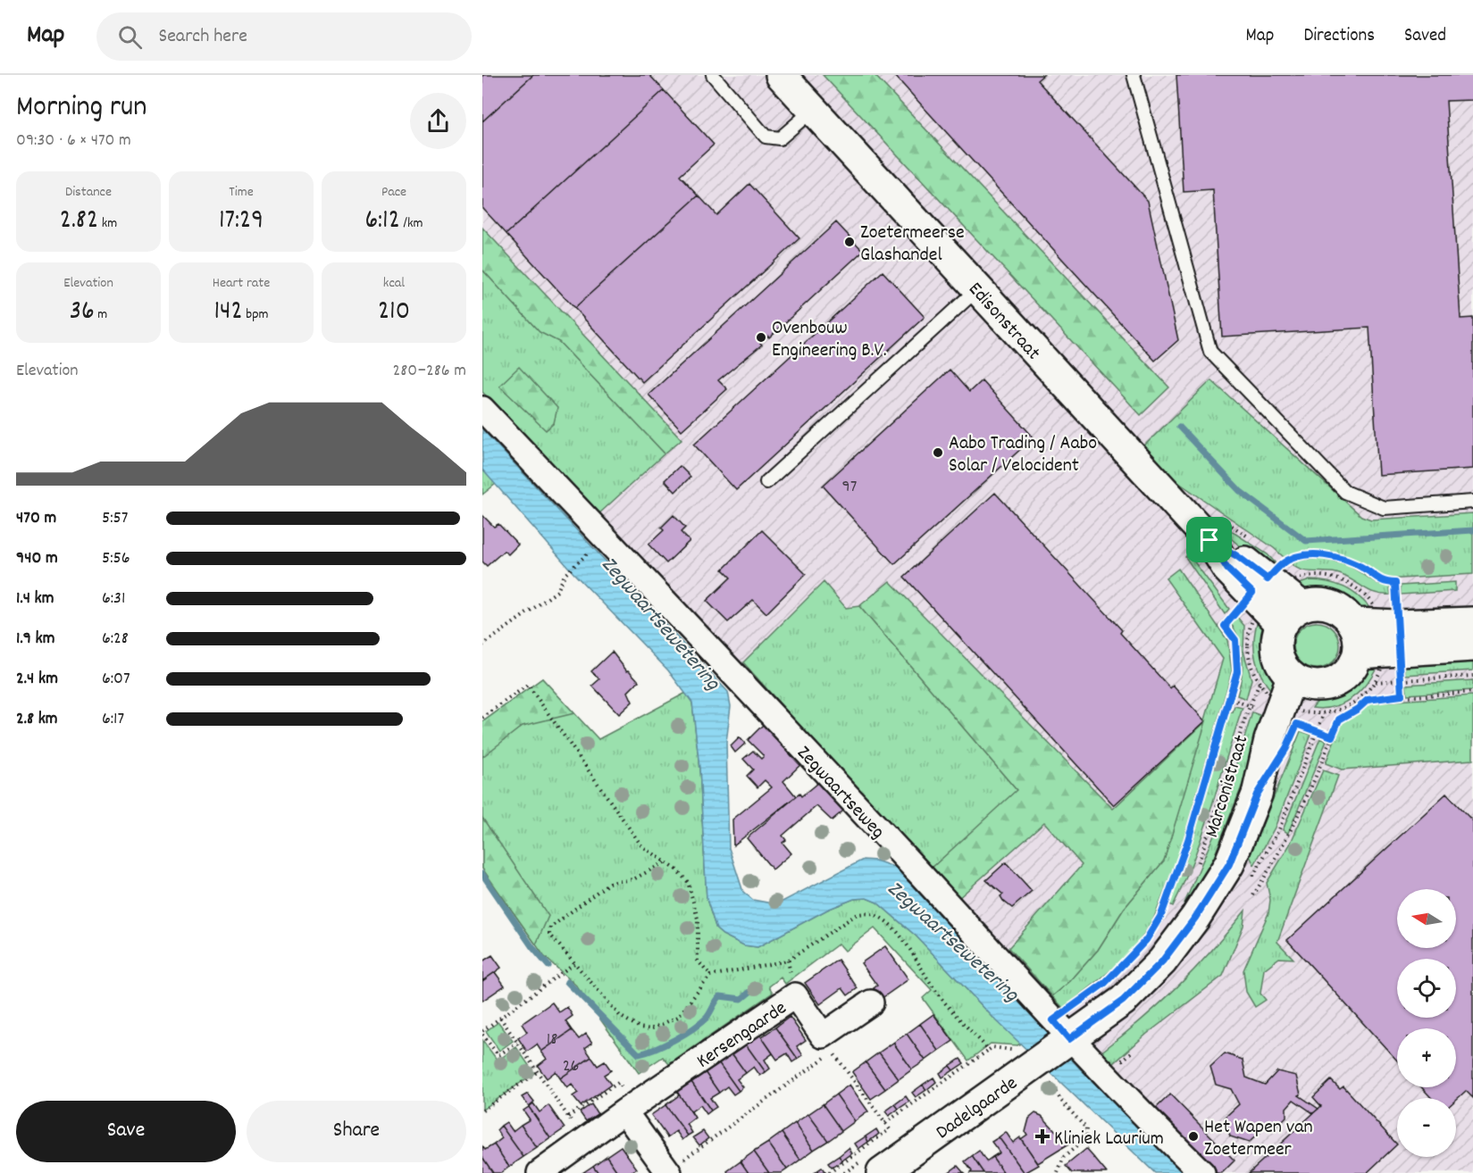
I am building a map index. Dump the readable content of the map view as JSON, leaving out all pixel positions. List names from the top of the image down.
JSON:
{
  "streets": {
    "street": [
      "Edisonstraat",
      "Marconistraat",
      "Zegwaartseweg",
      "Kersengaarde",
      "Dadelgaarde"
    ]
  },
  "crossings": [
    ["Edisonstraat", "Marconistraat"],
    ["Marconistraat", "Zegwaartseweg"],
    ["Marconistraat", "Dadelgaarde"],
    ["Zegwaartseweg", "Dadelgaarde"]
  ],
  "water": ["Zegwaartsewetering"],
  "places": {
    "other": [
      "Zoetermeerse Glashandel",
      "Ovenbouw Engineering B.V.",
      "Aabo Trading / Aabo Solar / Velocident",
      "Het Wapen van Zoetermeer"
    ],
    "health": ["Kliniek Laurium"]
  },
  "house_numbers": ["97", "18", "26"],
  "north": "left",
  "page": {
    "header": "Map",
    "search": "Search here",
    "nav": ["Map", "Directions", "Saved"],
    "heading": ["Morning run", "09:30 · 6 × 470 m"],
    "stats": [
      ["Distance", "2.82 km"],
      ["Time", "17:29"],
      ["Pace", "6:12 /km"],
      ["Elevation", "36 m"],
      ["Heart rate", "142 bpm"],
      ["kcal", "210"]
    ],
    "chart": ["Elevation", "280–286 m"],
    "list": [
      {
        "name": "470 m",
        "note": "5:57"
      },
      {
        "name": "940 m",
        "note": "5:56"
      },
      {
        "name": "1.4 km",
        "note": "6:31"
      },
      {
        "name": "1.9 km",
        "note": "6:28"
      },
      {
        "name": "2.4 km",
        "note": "6:07"
      },
      {
        "name": "2.8 km",
        "note": "6:17"
      }
    ],
    "map_buttons": ["+", "−"],
    "buttons": ["Save", "Share"]
  }
}
